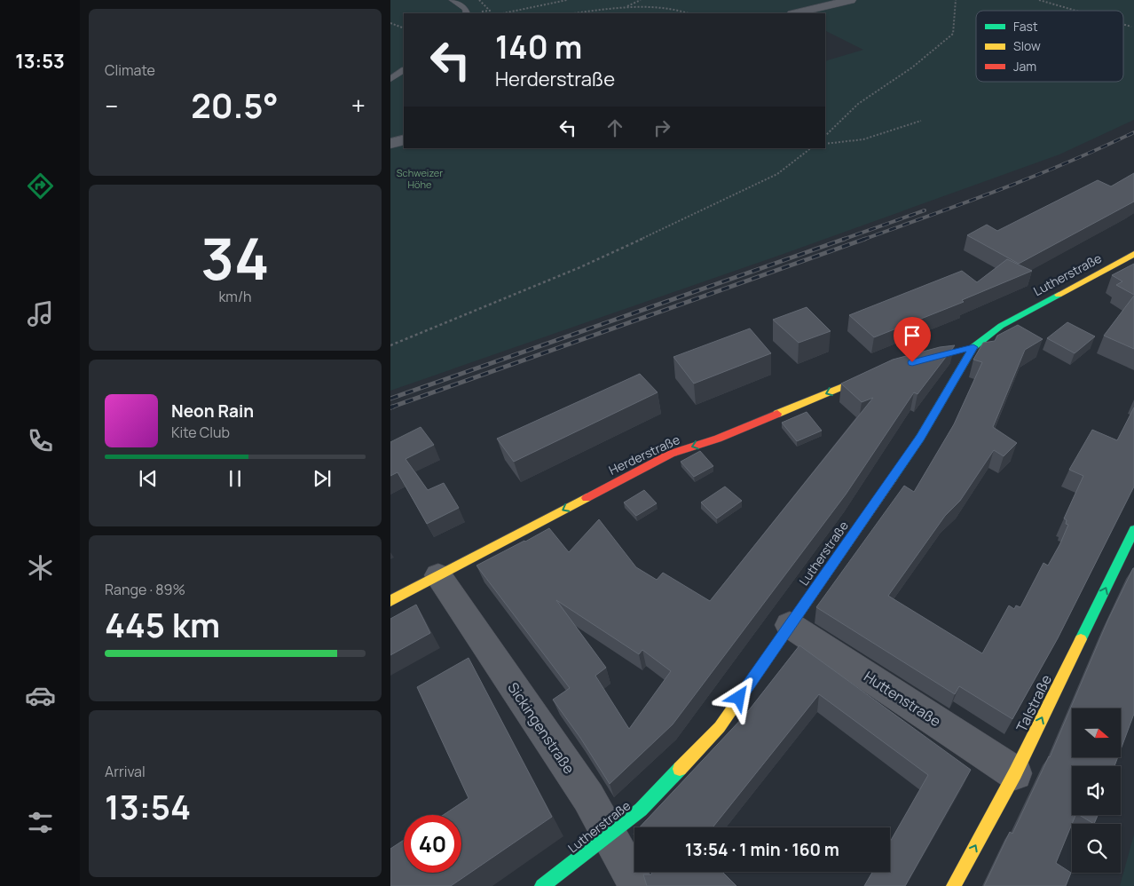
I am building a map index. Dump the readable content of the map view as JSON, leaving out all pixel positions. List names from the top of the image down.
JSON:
{
  "streets": {
    "street": [
      "Lutherstraße",
      "Herderstraße",
      "Huttenstraße",
      "Talstraße",
      "Sickingenstraße"
    ]
  },
  "crossings": [
    ["Lutherstraße", "Huttenstraße"],
    ["Lutherstraße", "Sickingenstraße"],
    ["Herderstraße", "Sickingenstraße"],
    ["Huttenstraße", "Talstraße"]
  ],
  "one_way": ["Herderstraße", "Talstraße"],
  "parks": ["Schweizer Höhe"],
  "legend": ["Fast", "Slow", "Jam"],
  "north": "right",
  "page": {
    "tabs": "13:53",
    "tile": [
      "Climate",
      ["34", "km/h"],
      ["Range · 89%", "445 km"],
      ["Arrival", "13:54"]
    ],
    "turn": ["140 m", "Herderstraße"],
    "heat": ["−", "20.5°", "+"],
    "song": ["Neon Rain", "Kite Club"],
    "limit": "40",
    "trip": "13:54 · 1 min · 160 m"
  }
}
